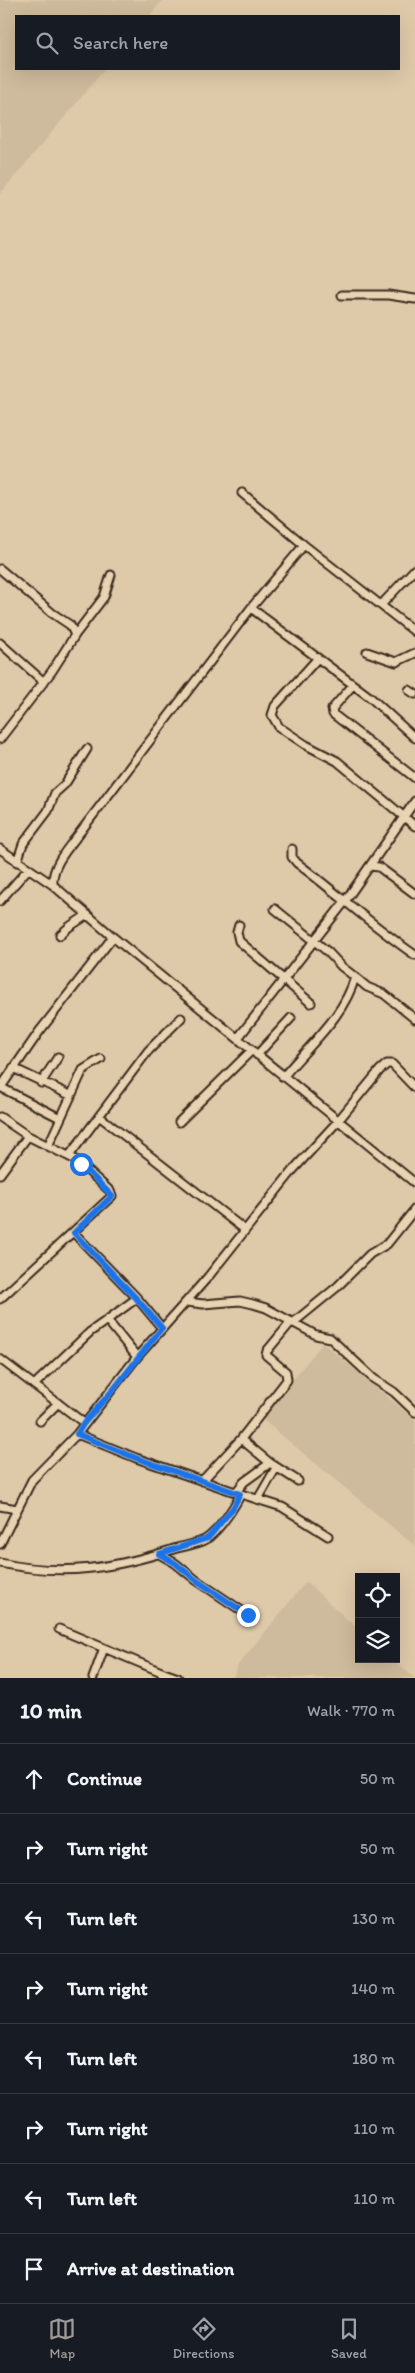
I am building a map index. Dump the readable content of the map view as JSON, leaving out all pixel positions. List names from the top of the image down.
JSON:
{
  "page": {
    "search": "Search here",
    "heading": ["10 min", "Walk · 770 m"],
    "list": [
      ["Continue", "50 m"],
      ["Turn right", "50 m"],
      ["Turn left", "130 m"],
      ["Turn right", "140 m"],
      ["Turn left", "180 m"],
      ["Turn right", "110 m"],
      ["Turn left", "110 m"],
      "Arrive at destination"
    ],
    "nav": ["Map", "Directions", "Saved"]
  }
}
